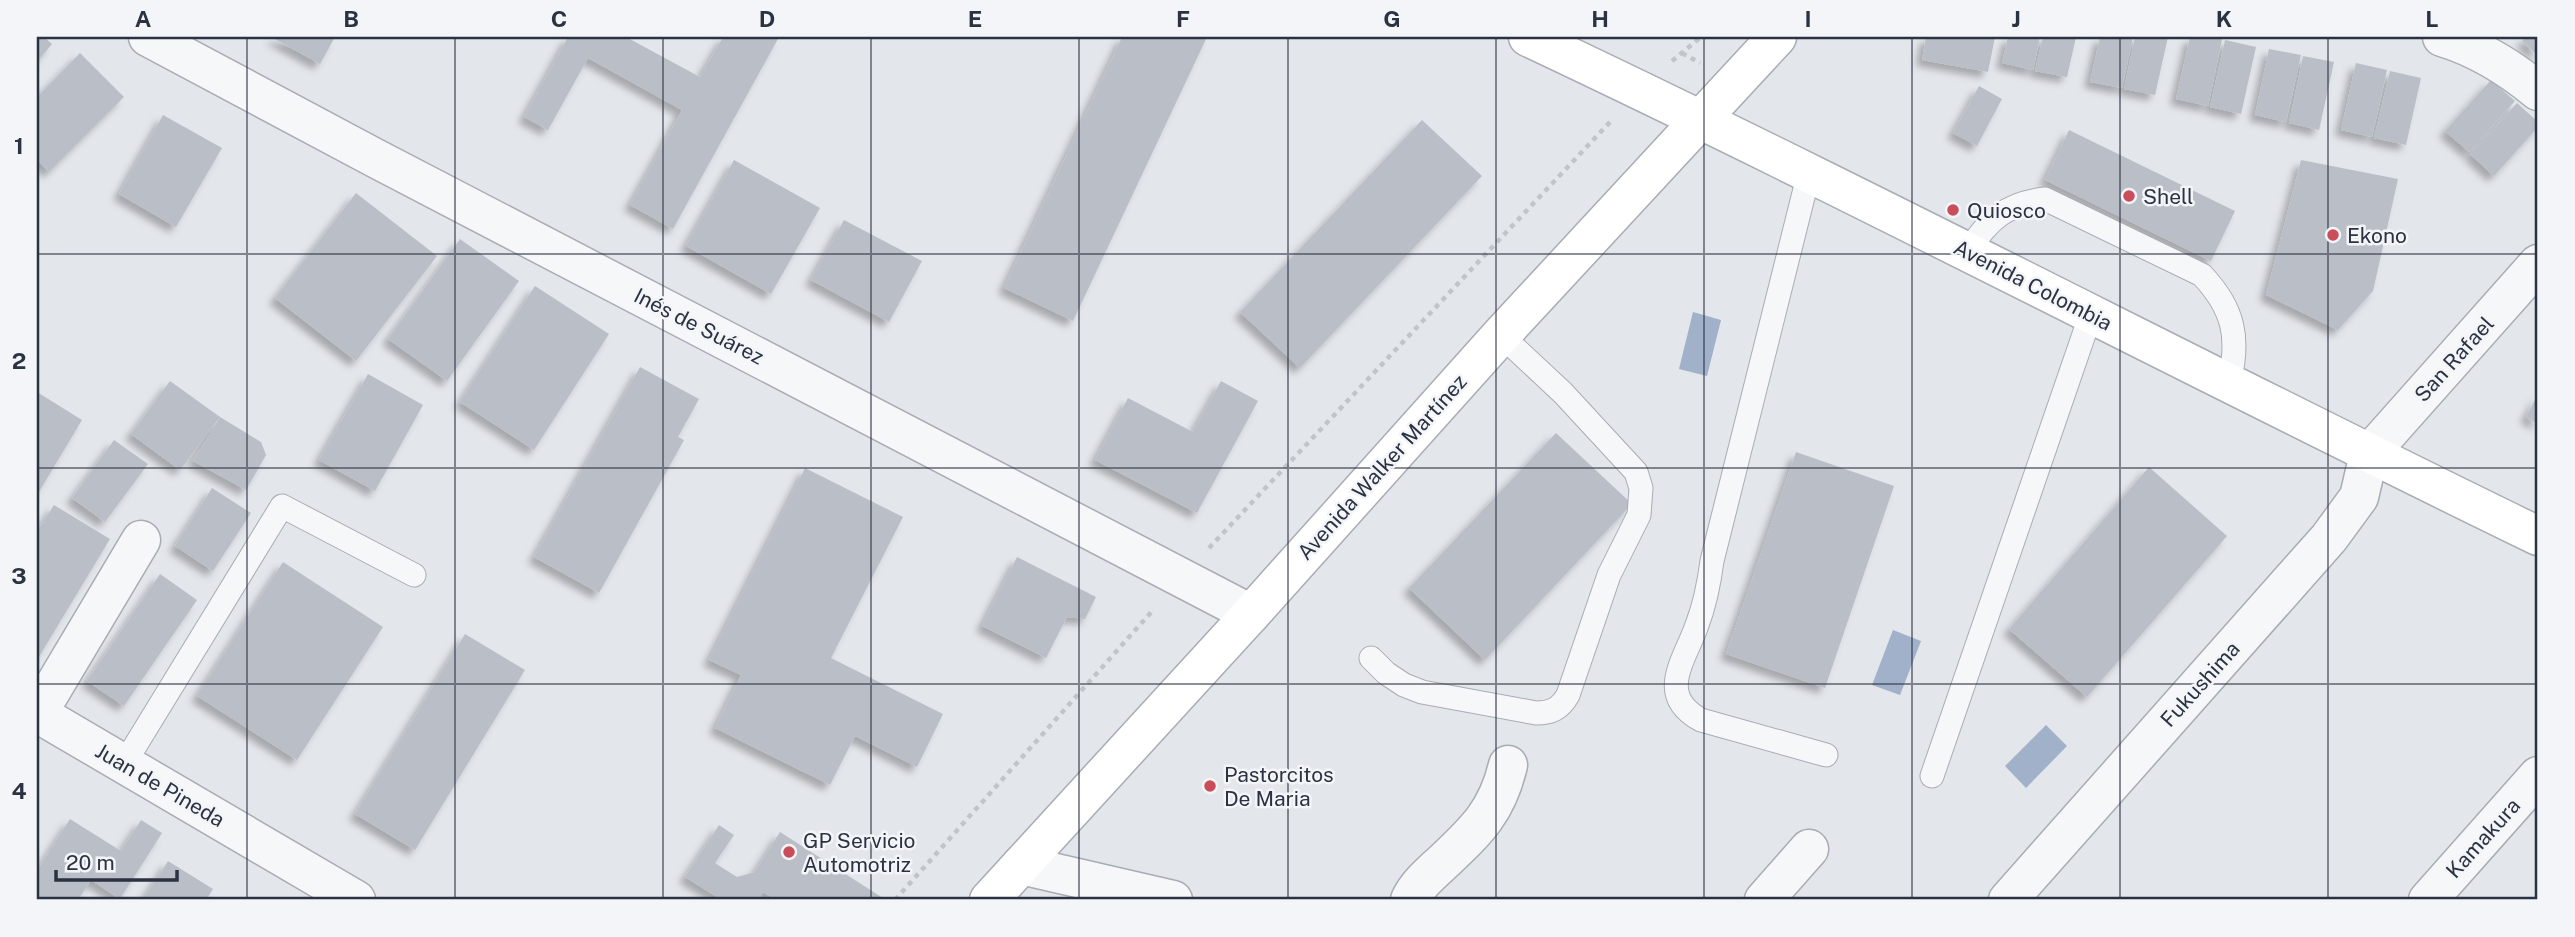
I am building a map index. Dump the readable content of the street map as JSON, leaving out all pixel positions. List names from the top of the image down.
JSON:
{
  "streets": {
    "main road": ["Avenida Colombia", "Avenida Walker Martínez"],
    "street": [
      "Inés de Suárez",
      "San Rafael",
      "Fukushima",
      "Juan de Pineda",
      "Kamakura"
    ]
  },
  "crossings": [
    ["Avenida Colombia", "San Rafael"],
    ["Avenida Colombia", "Avenida Walker Martínez"],
    ["Avenida Colombia", "Fukushima"],
    ["Inés de Suárez", "Avenida Walker Martínez"],
    ["San Rafael", "Fukushima"]
  ],
  "places": [
    "Shell",
    "Quiosco",
    "Ekono",
    "Pastorcitos De Maria",
    "GP Servicio Automotriz"
  ],
  "scale_bar": "20 m",
  "grid": {
    "columns": [
      "A",
      "B",
      "C",
      "D",
      "E",
      "F",
      "G",
      "H",
      "I",
      "J",
      "K",
      "L"
    ],
    "rows": [
      "1",
      "2",
      "3",
      "4"
    ]
  }
}
